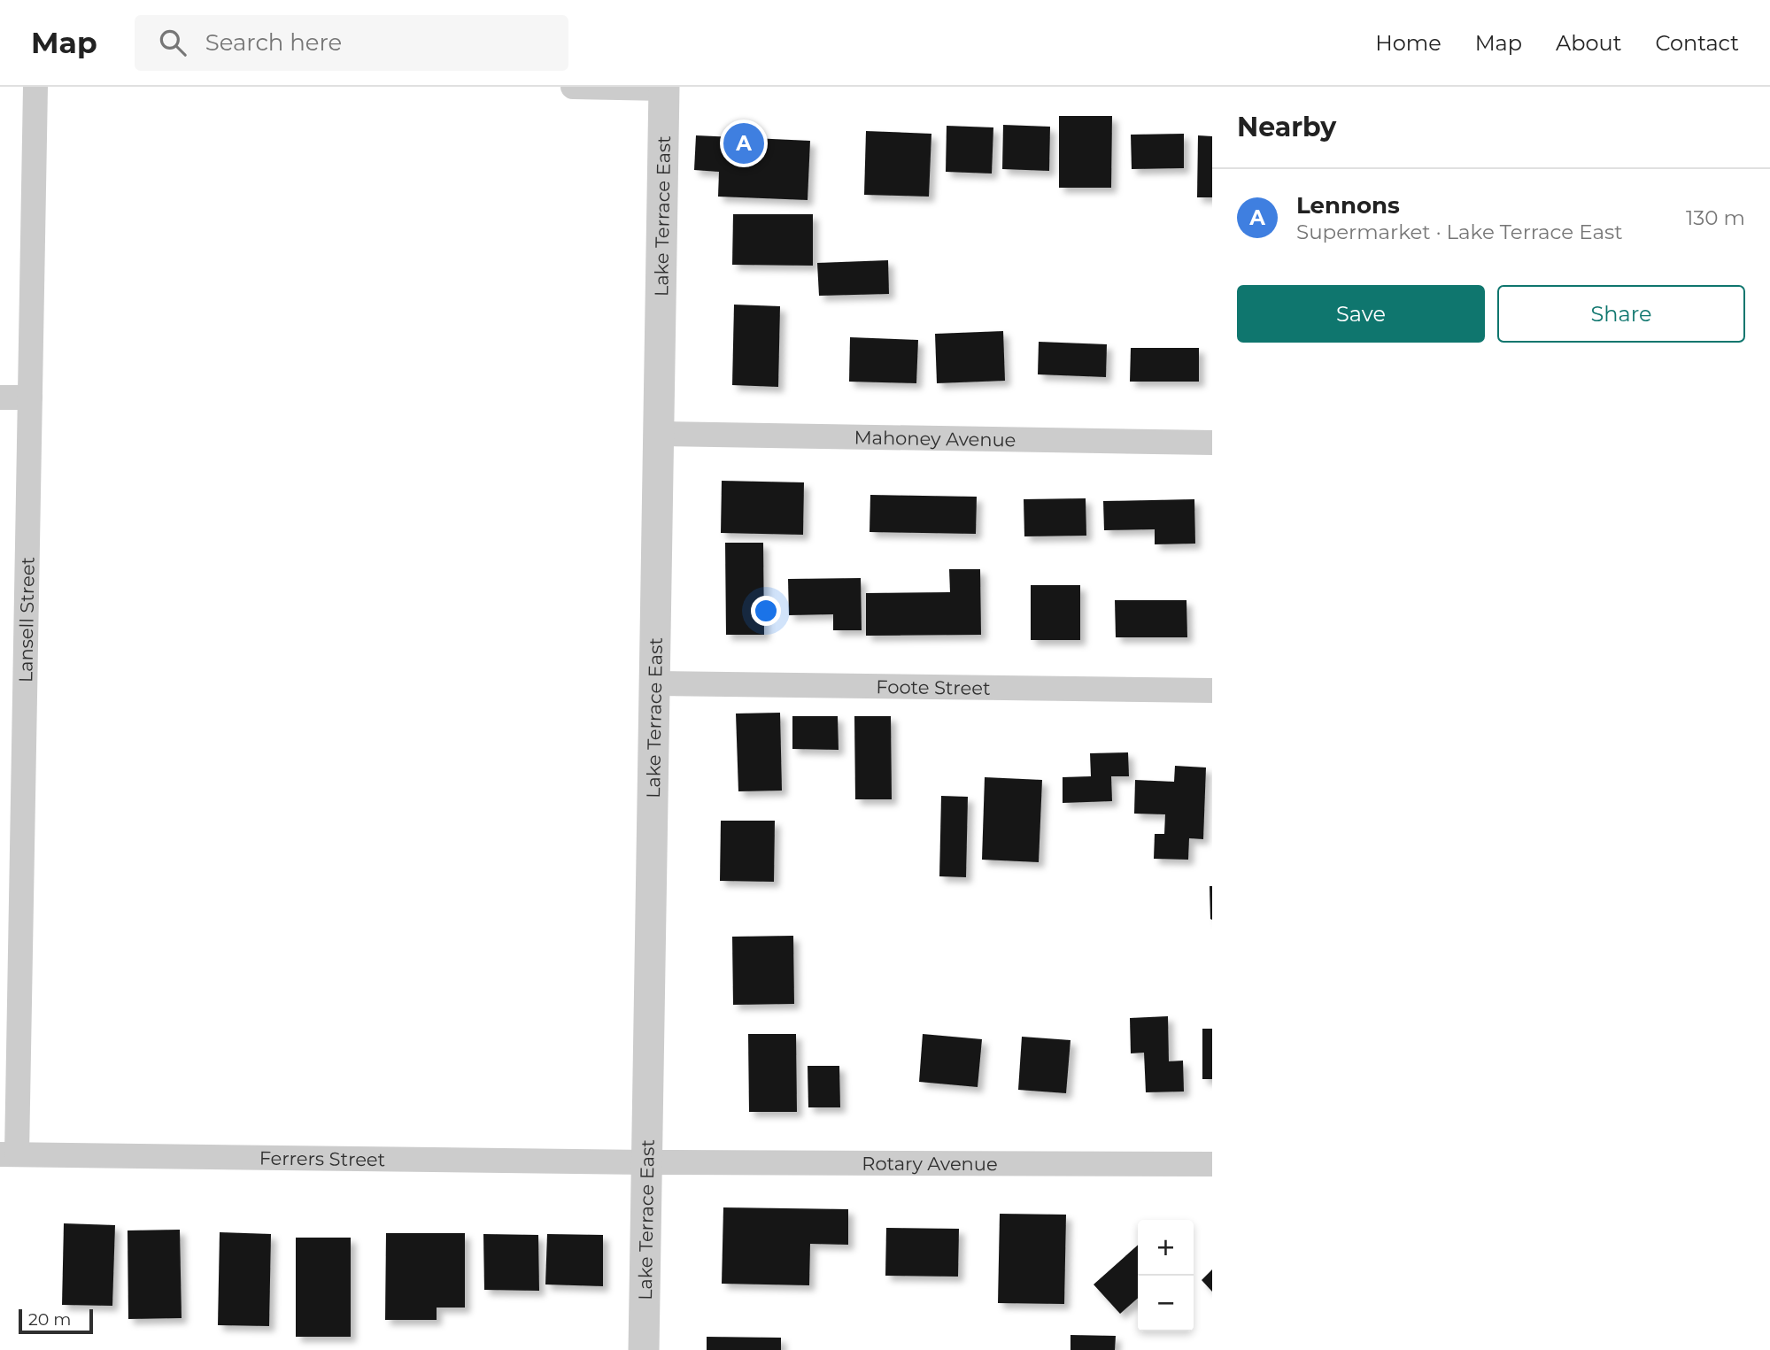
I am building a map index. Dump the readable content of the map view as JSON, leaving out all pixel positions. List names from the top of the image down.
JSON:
{
  "streets": {
    "street": [
      "Lake Terrace East",
      "Mahoney Avenue",
      "Lansell Street",
      "Foote Street",
      "Ferrers Street",
      "Rotary Avenue"
    ]
  },
  "crossings": [
    ["Lake Terrace East", "Mahoney Avenue"],
    ["Lake Terrace East", "Foote Street"],
    ["Lake Terrace East", "Ferrers Street"],
    ["Lake Terrace East", "Rotary Avenue"],
    ["Lansell Street", "Ferrers Street"],
    ["Ferrers Street", "Rotary Avenue"]
  ],
  "scale_bar": "20 m",
  "page": {
    "header": "Map",
    "search": "Search here",
    "nav": [
      "Home",
      "Map",
      "About",
      "Contact"
    ],
    "heading": "Nearby",
    "pins": "A",
    "list": [
      {
        "mark": "A",
        "name": "Lennons",
        "note": "Supermarket · Lake Terrace East",
        "value": "130 m"
      }
    ],
    "buttons": ["Save", "Share"],
    "map_buttons": ["+", "−"],
    "scale": "20 m"
  }
}
